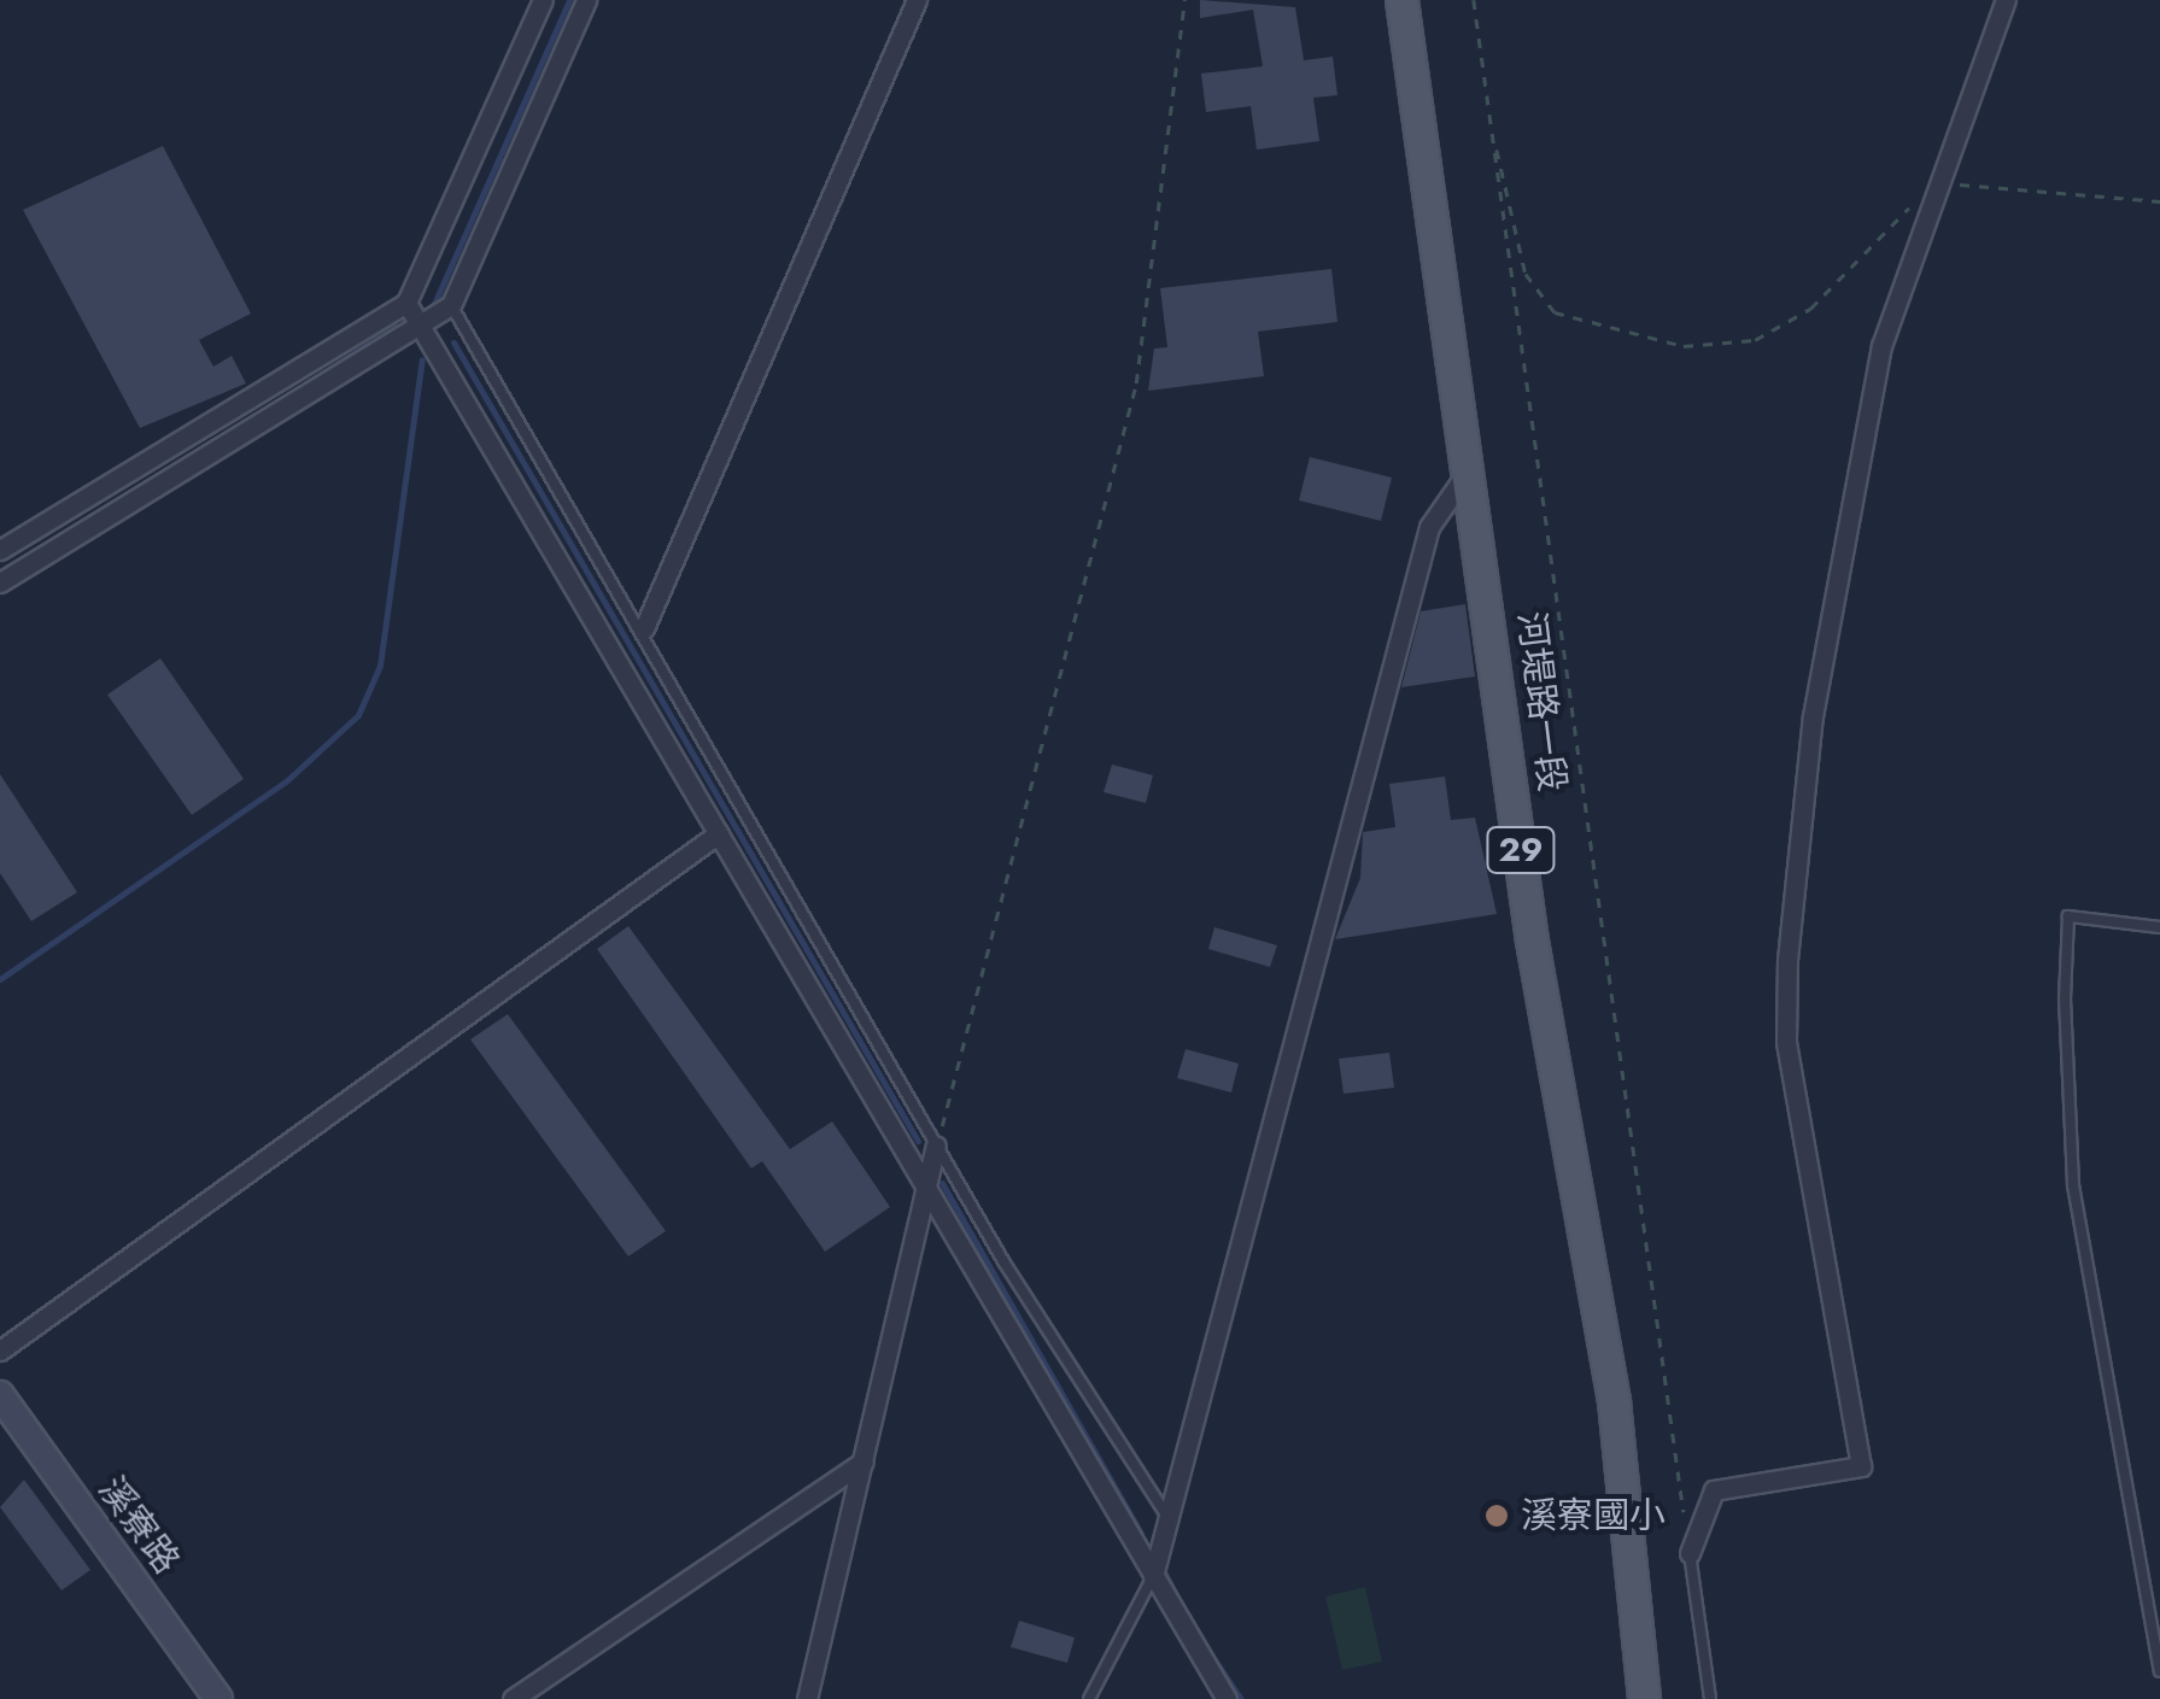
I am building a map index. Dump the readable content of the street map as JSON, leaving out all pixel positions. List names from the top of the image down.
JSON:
{
  "streets": {
    "main road": ["河堤路一段", "29"],
    "street": ["溪寮路"]
  },
  "places": ["溪寮國小"]
}
